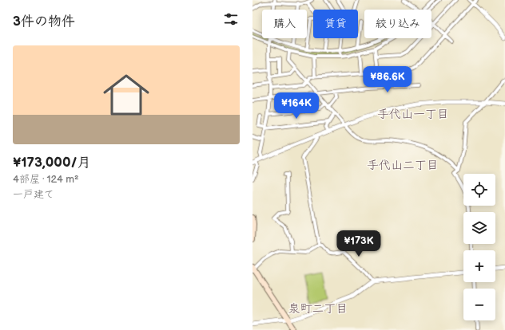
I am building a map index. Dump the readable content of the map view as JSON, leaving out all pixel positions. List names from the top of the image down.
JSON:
{
  "districts": ["手代山一丁目", "手代山二丁目", "泉町二丁目"],
  "page": {
    "heading": "3件の物件",
    "chip": ["購入", "賃貸", "絞り込み"],
    "list": [
      {
        "name": "¥173,000/月",
        "note": "4部屋 · 124 m² · 一戸建て"
      }
    ],
    "price": ["¥86.6K", "¥164K", "¥173K"],
    "map_buttons": ["+", "−"]
  }
}
